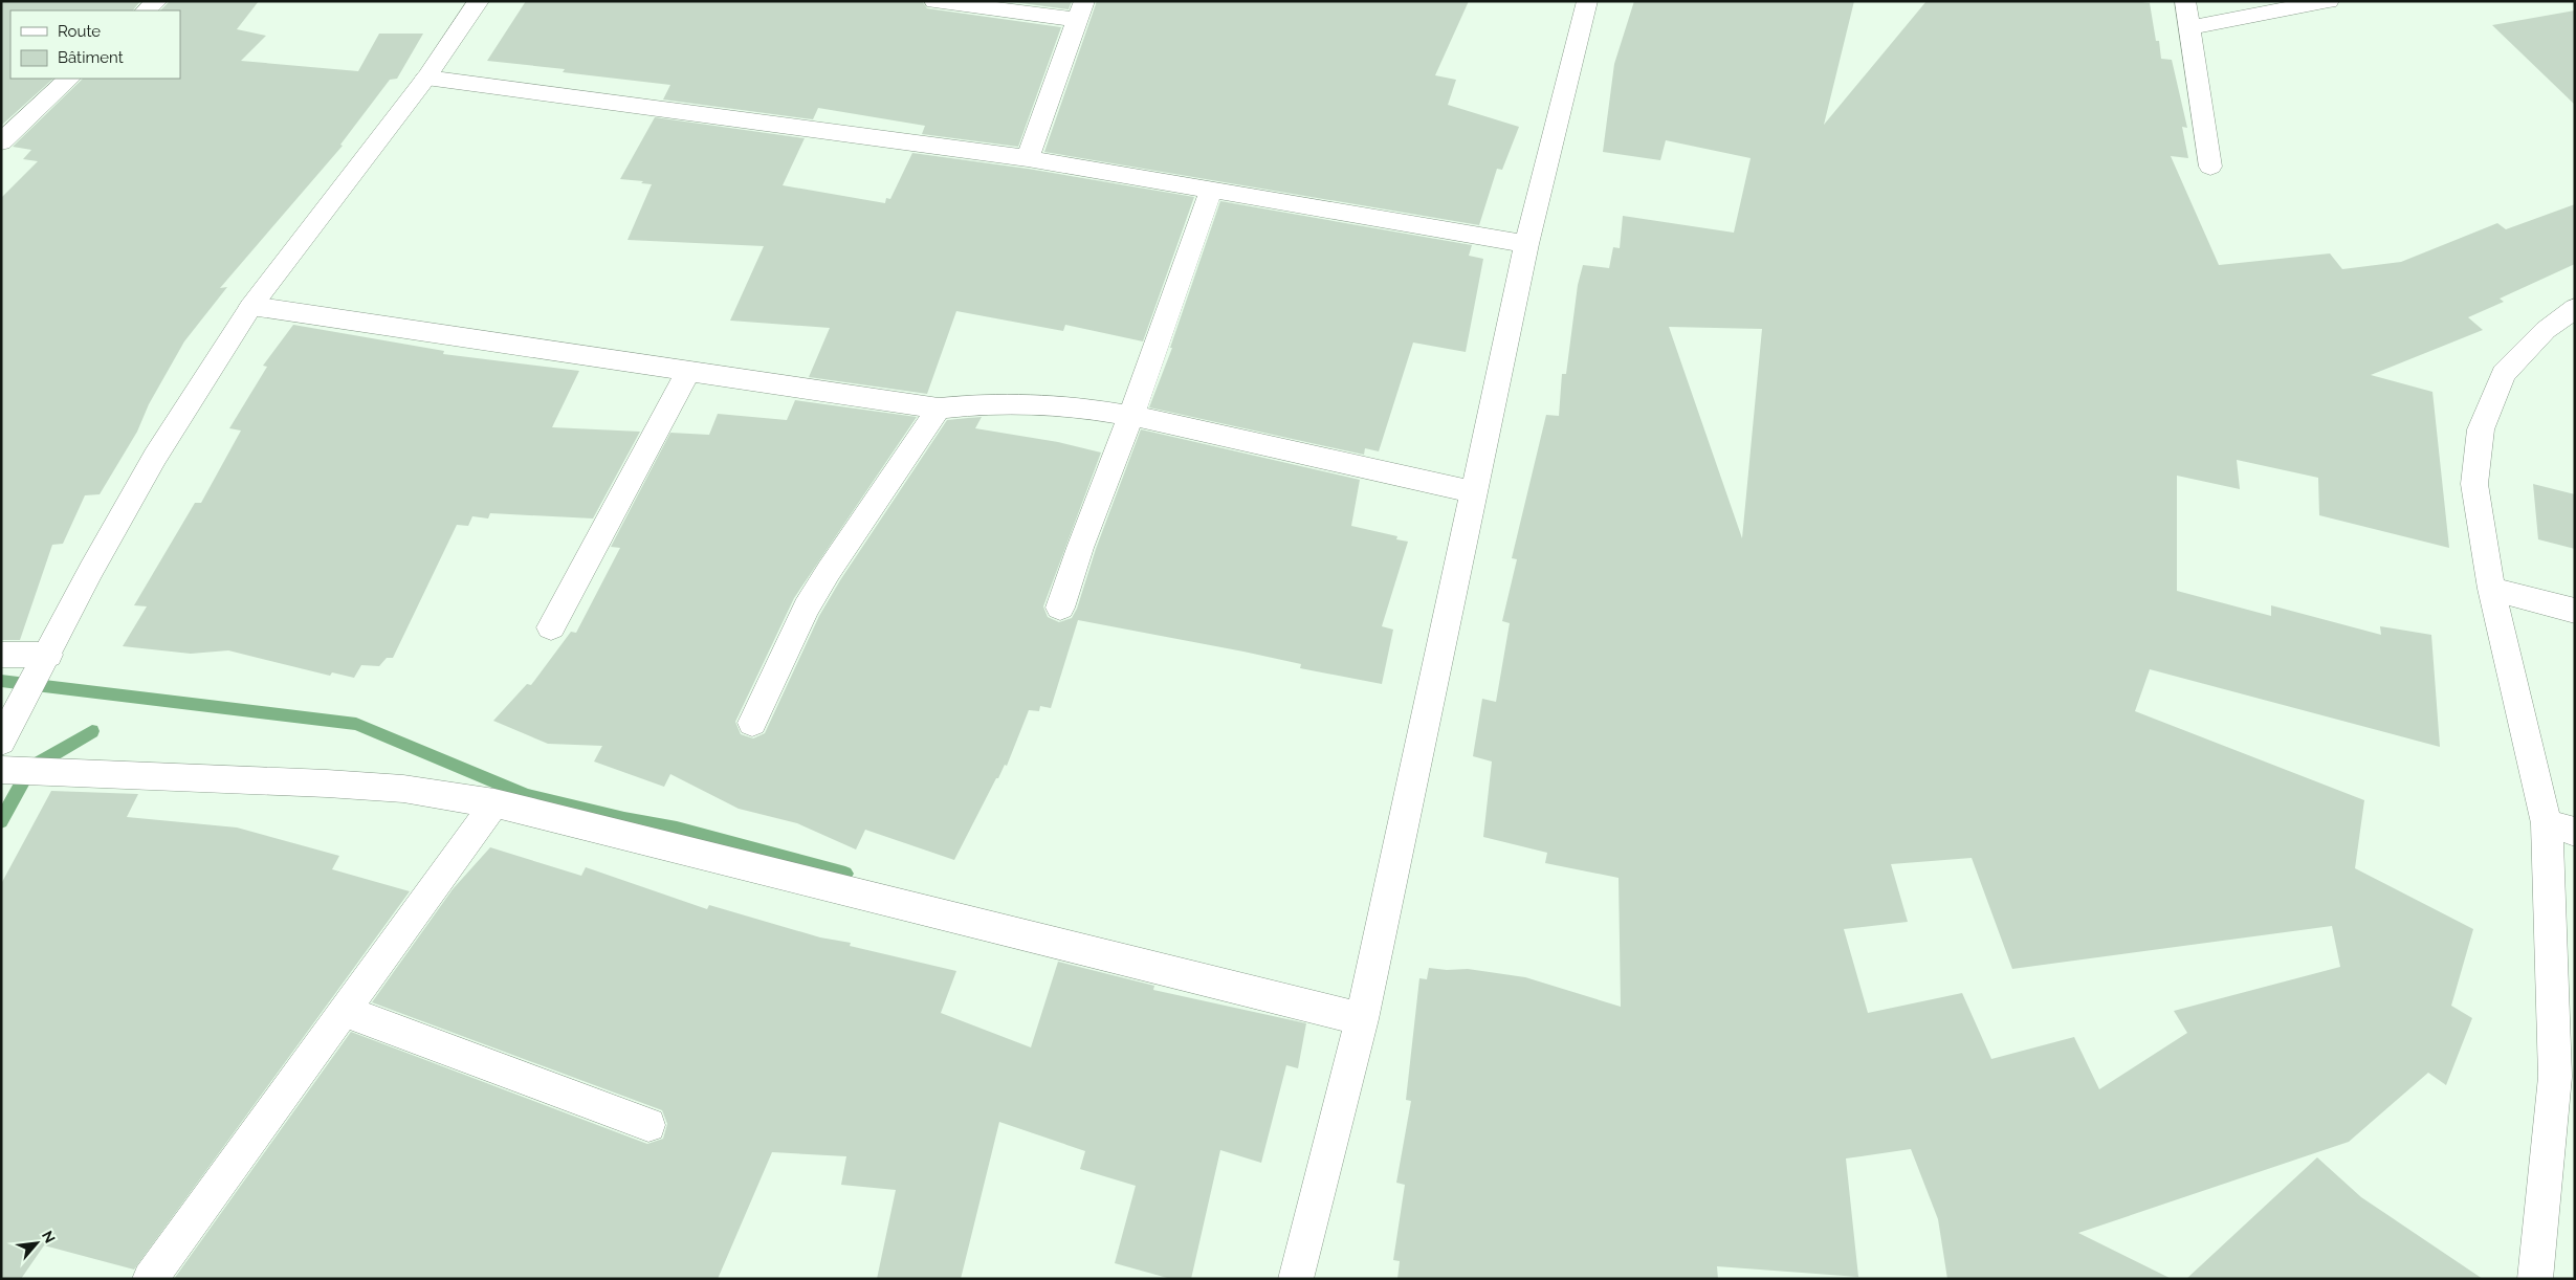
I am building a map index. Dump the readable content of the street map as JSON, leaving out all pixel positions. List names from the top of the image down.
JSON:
{
  "legend": ["Route", "Bâtiment"],
  "north": "top right"
}
